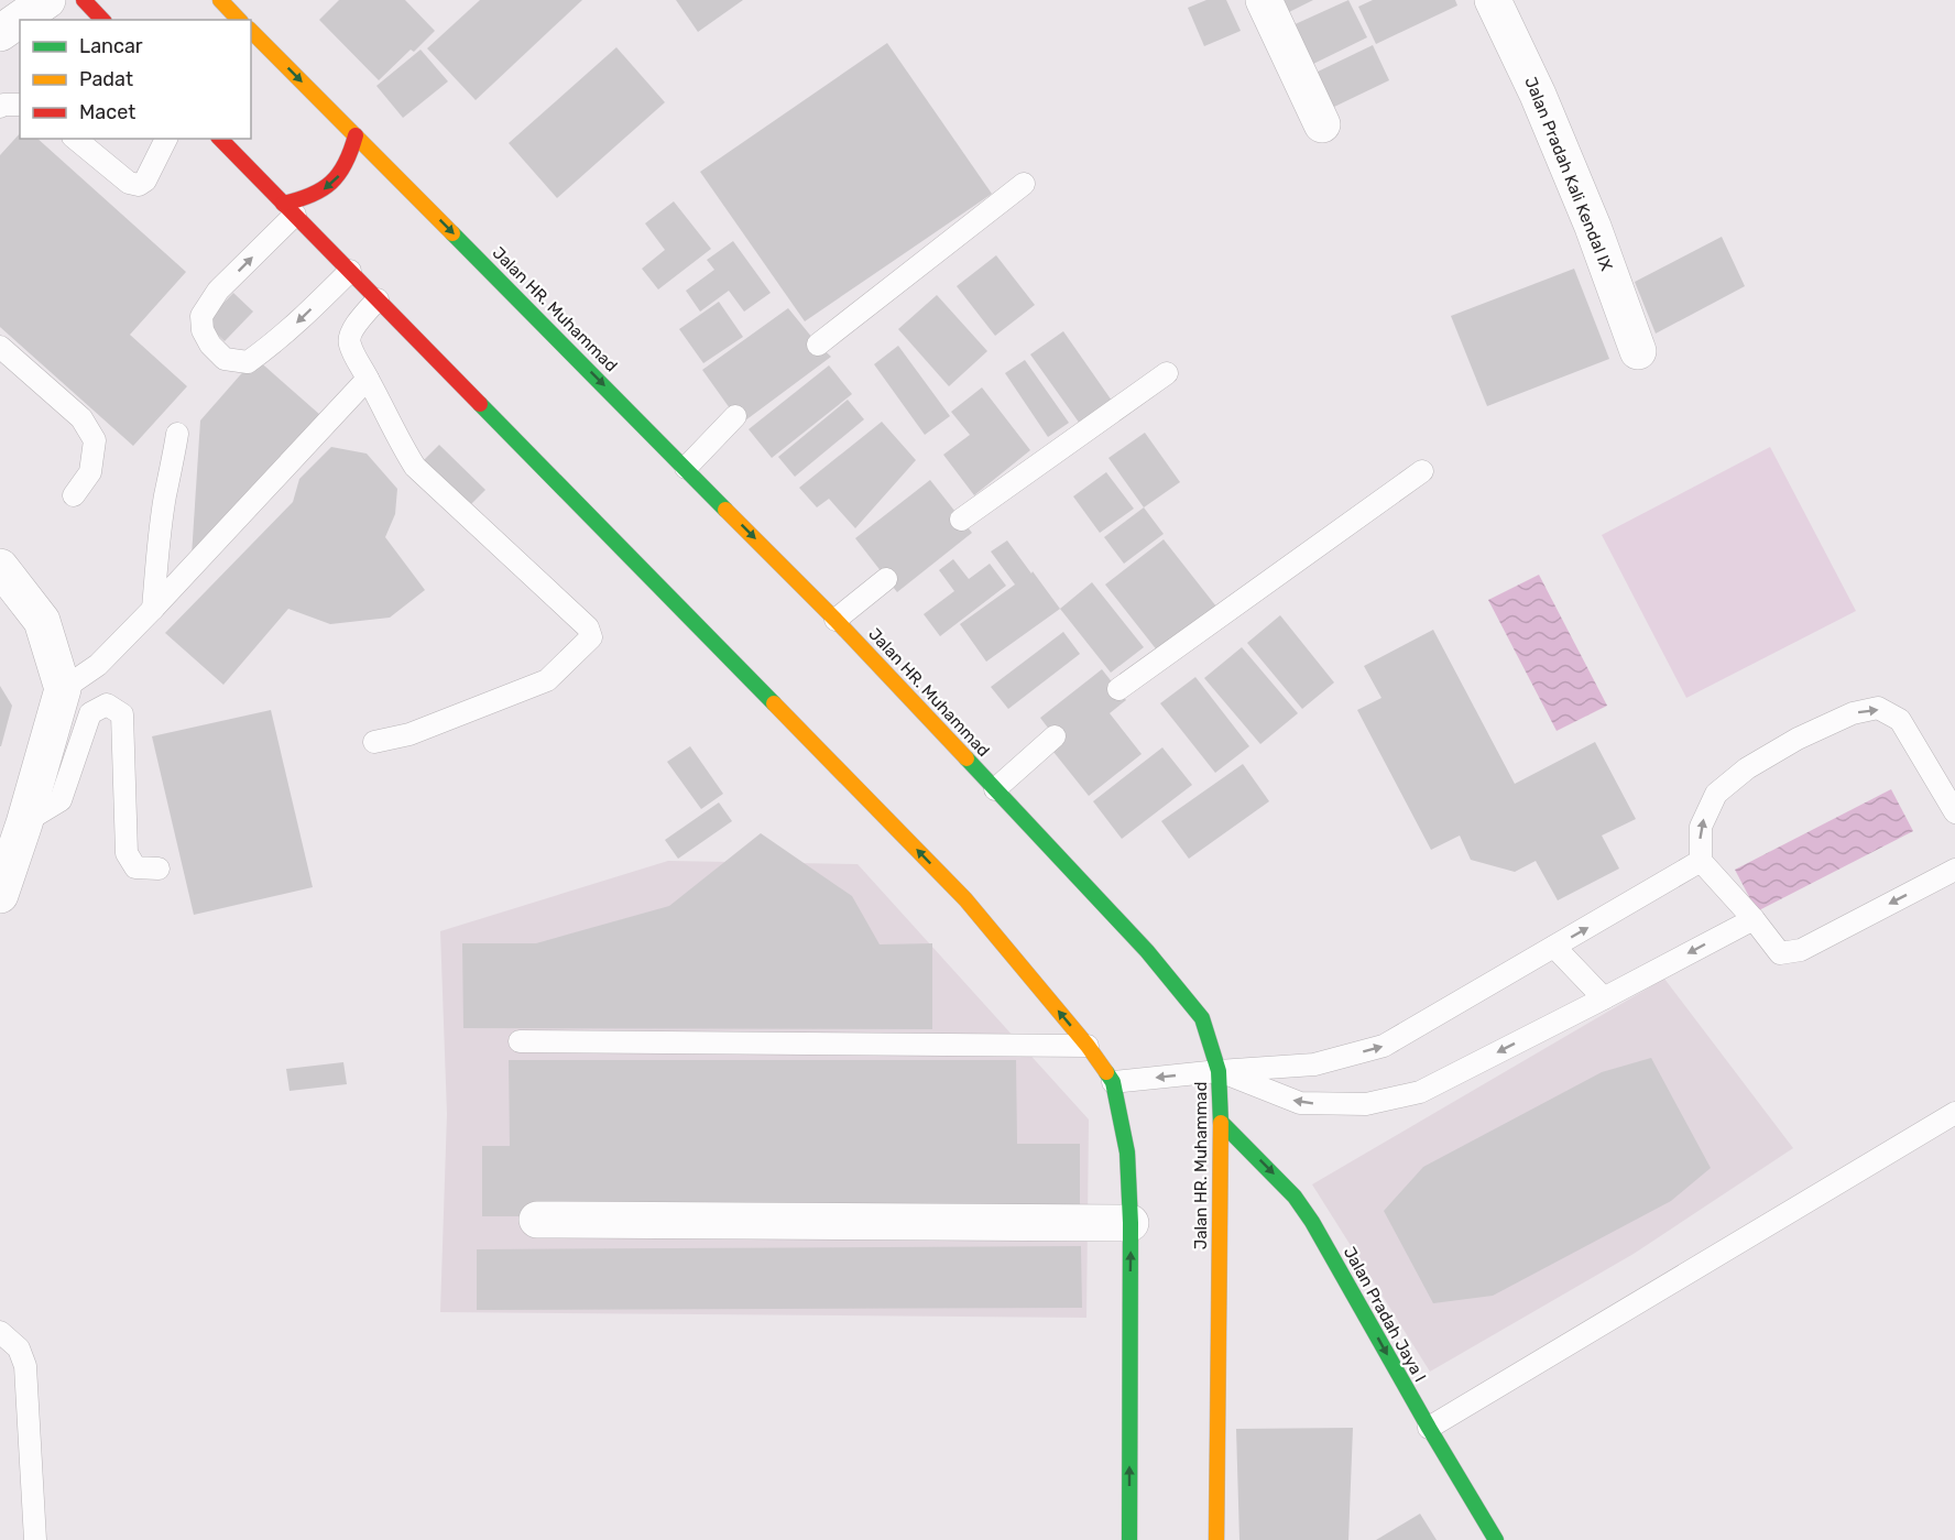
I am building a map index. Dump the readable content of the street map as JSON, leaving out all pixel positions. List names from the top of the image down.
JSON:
{
  "streets": {
    "main road": ["Jalan HR. Muhammad", "Jalan Pradah Jaya I"],
    "street": ["Jalan Pradah Kali Kendal IX"]
  },
  "crossings": [
    ["Jalan HR. Muhammad", "Jalan Pradah Jaya I"]
  ],
  "one_way": ["Jalan Pradah Jaya I"],
  "legend": ["Lancar", "Padat", "Macet"]
}
